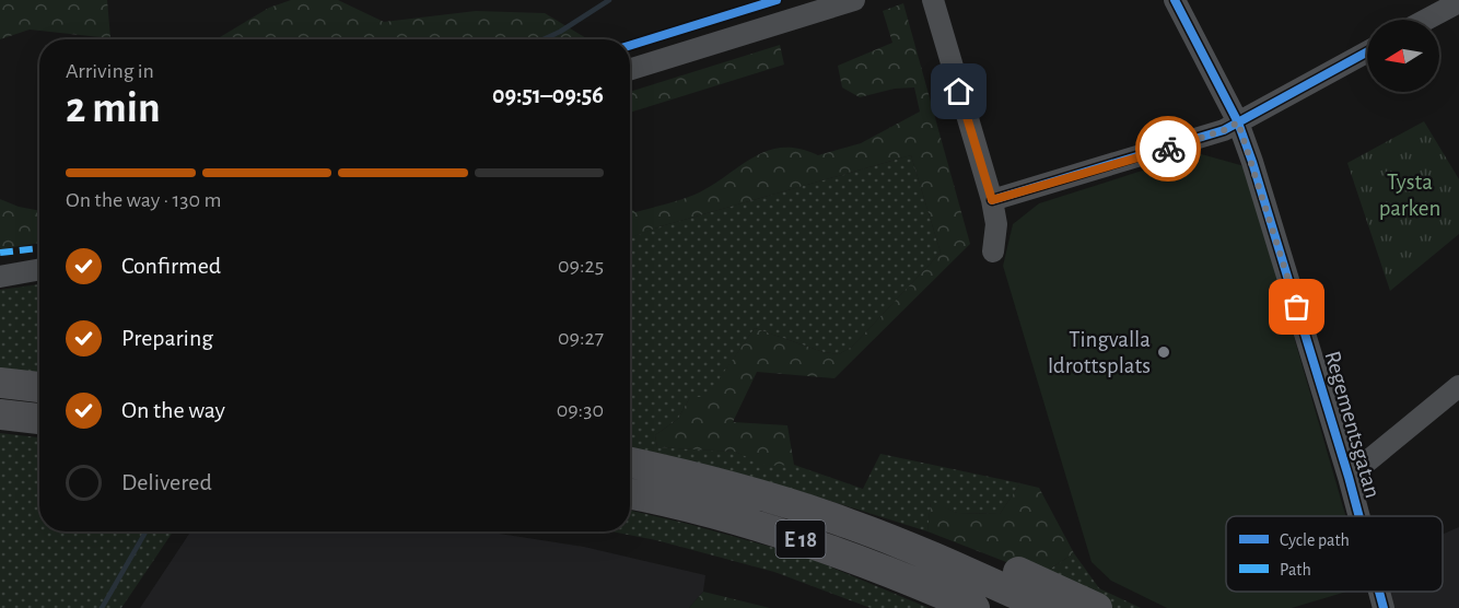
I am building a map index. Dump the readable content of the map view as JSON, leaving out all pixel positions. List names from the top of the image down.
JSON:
{
  "streets": {
    "highway": ["E 18"],
    "street": ["Regementsgatan"]
  },
  "parks": ["Tysta parken"],
  "places": ["Tingvalla Idrottsplats"],
  "legend": ["Cycle path", "Path"],
  "north": "left",
  "page": {
    "heading": ["2 min", "Arriving in", "09:51–09:56"],
    "bar": "On the way · 130 m",
    "list": [
      ["Confirmed", "09:25"],
      ["Preparing", "09:27"],
      ["On the way", "09:30"],
      "Delivered"
    ]
  }
}
